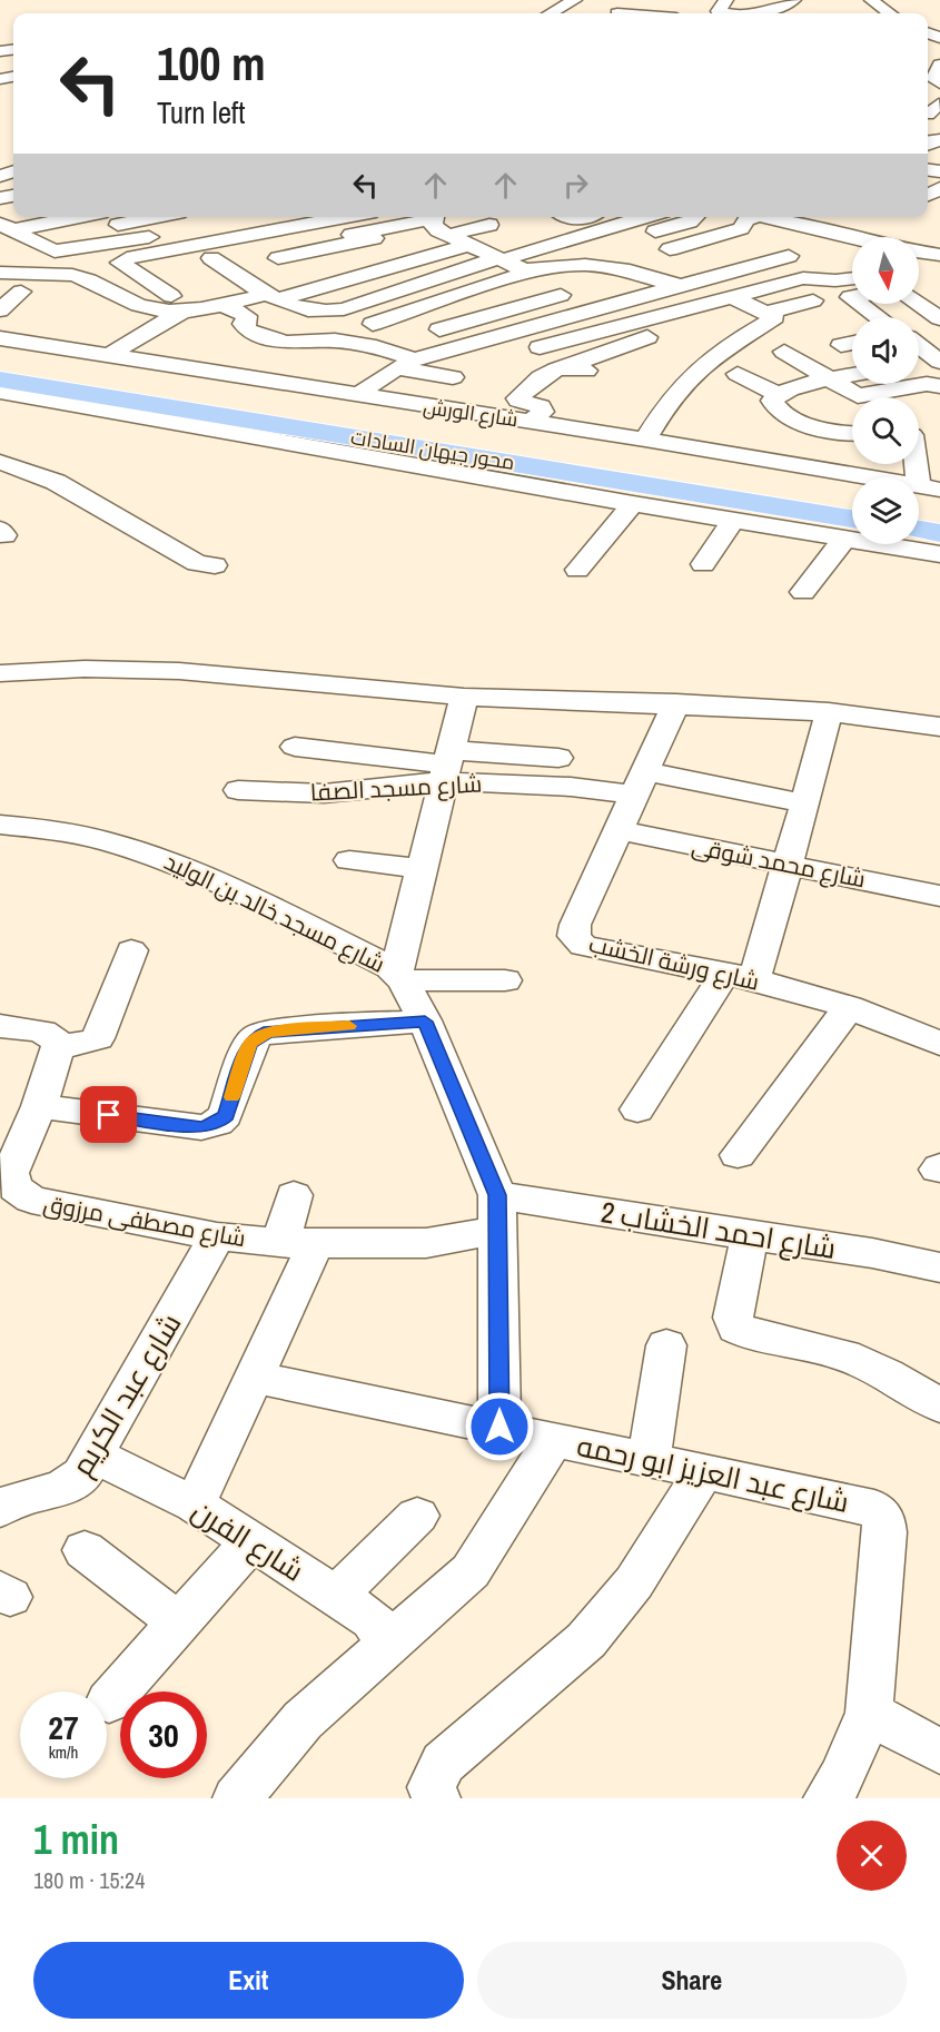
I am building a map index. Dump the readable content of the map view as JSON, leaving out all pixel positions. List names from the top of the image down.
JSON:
{
  "streets": {
    "main road": ["محور جيهان السادات"],
    "street": [
      "شارع الورش",
      "شارع مسجد الصفا",
      "شارع محمد شوقى",
      "شارع مسجد خالد بن الوليد",
      "شارع ورشة الخشب",
      "شارع مصطفى مرزوق",
      "شارع احمد الخشاب 2",
      "شارع عبد الكريم",
      "شارع عبد العزيز ابو رحمه",
      "شارع الفرن"
    ]
  },
  "crossings": [
    ["شارع مسجد الصفا", "شارع ورشة الخشب"],
    ["شارع محمد شوقى", "شارع ورشة الخشب"],
    ["شارع مسجد خالد بن الوليد", "شارع مصطفى مرزوق"],
    ["شارع مسجد خالد بن الوليد", "شارع احمد الخشاب 2"],
    ["شارع مسجد خالد بن الوليد", "شارع عبد العزيز ابو رحمه"],
    ["شارع مصطفى مرزوق", "شارع احمد الخشاب 2"],
    ["شارع مصطفى مرزوق", "شارع عبد الكريم"],
    ["شارع عبد الكريم", "شارع الفرن"]
  ],
  "north": "bottom",
  "page": {
    "turn": ["100 m", "Turn left"],
    "speed": "27 km/h",
    "limit": "30",
    "heading": ["1 min", "180 m · 15:24"],
    "buttons": ["Exit", "Share"]
  }
}
